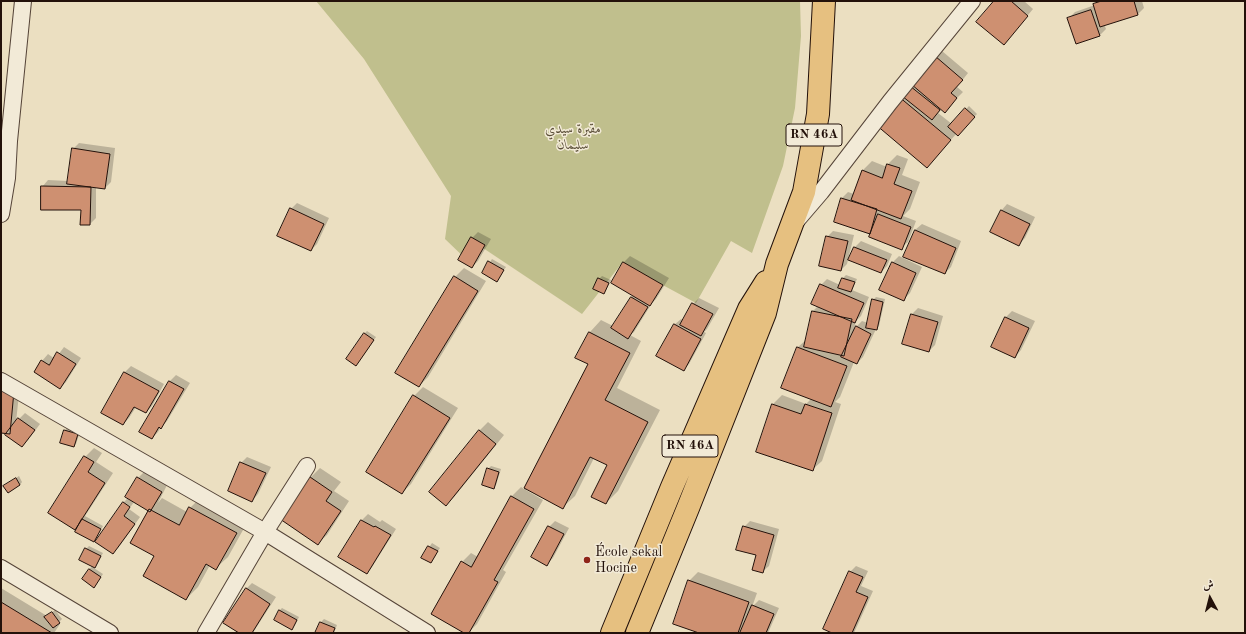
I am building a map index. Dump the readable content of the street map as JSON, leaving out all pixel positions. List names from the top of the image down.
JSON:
{
  "streets": {
    "main road": ["RN 46A"]
  },
  "parks": ["مقبرة سيدي سليمان"],
  "places": ["École sekal Hocine"],
  "north": "top"
}
